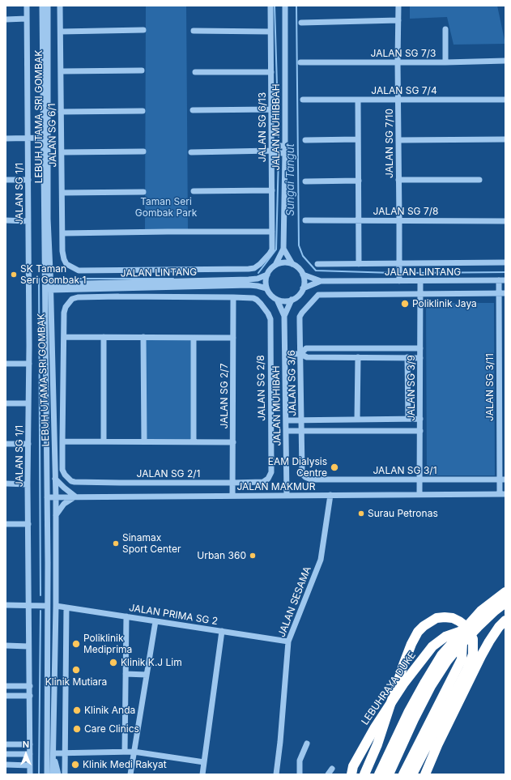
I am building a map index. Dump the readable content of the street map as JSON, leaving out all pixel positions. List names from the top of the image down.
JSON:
{
  "streets": {
    "highway": ["LEBUHRAYA DUKE"],
    "street": [
      "JALAN SG 7/3",
      "JALAN SG 7/4",
      "LEBUH UTAMA SRI GOMBAK",
      "JALAN SG 6/13",
      "JALAN MUHIBBAH",
      "JALAN SG 6/1",
      "JALAN SG 7/10",
      "JALAN SG 1/1",
      "JALAN SG 7/8",
      "JALAN LINTANG",
      "JALAN SG 3/6",
      "JALAN SG 3/11",
      "JALAN SG 2/8",
      "JALAN SG 3/9",
      "JALAN SG 2/7",
      "JALAN MUHIBAH",
      "JALAN SG 3/1",
      "JALAN SG 2/1",
      "JALAN MAKMUR",
      "JALAN SESAMA",
      "JALAN PRIMA SG 2"
    ]
  },
  "crossings": [
    ["JALAN SG 7/3", "JALAN SG 7/10"],
    ["JALAN SG 7/4", "JALAN SG 7/10"],
    ["LEBUH UTAMA SRI GOMBAK", "JALAN LINTANG"],
    ["LEBUH UTAMA SRI GOMBAK", "JALAN MAKMUR"],
    ["LEBUH UTAMA SRI GOMBAK", "JALAN PRIMA SG 2"],
    ["JALAN SG 6/13", "JALAN SG 6/1"],
    ["JALAN MUHIBBAH", "JALAN LINTANG"],
    ["JALAN MUHIBBAH", "JALAN MUHIBAH"],
    ["JALAN SG 7/10", "JALAN SG 7/8"],
    ["JALAN SG 7/10", "JALAN LINTANG"],
    ["JALAN LINTANG", "JALAN SG 3/11"],
    ["JALAN LINTANG", "JALAN SG 3/9"],
    ["JALAN LINTANG", "JALAN MUHIBAH"],
    ["JALAN SG 3/6", "JALAN SG 3/9"],
    ["JALAN SG 3/6", "JALAN SG 3/1"],
    ["JALAN SG 3/11", "JALAN SG 3/1"],
    ["JALAN SG 3/11", "JALAN MAKMUR"],
    ["JALAN SG 2/8", "JALAN SG 2/7"],
    ["JALAN SG 2/8", "JALAN SG 2/1"],
    ["JALAN SG 3/9", "JALAN SG 3/1"],
    ["JALAN SG 3/9", "JALAN MAKMUR"],
    ["JALAN SG 2/7", "JALAN SG 2/1"],
    ["JALAN SG 2/7", "JALAN MAKMUR"],
    ["JALAN MUHIBAH", "JALAN MAKMUR"],
    ["JALAN MAKMUR", "JALAN SESAMA"],
    ["JALAN SESAMA", "JALAN PRIMA SG 2"]
  ],
  "water": ["Sungai Tangut"],
  "parks": ["Taman Seri Gombak Park"],
  "places": [
    "SK Taman Seri Gombak 1",
    "Poliklinik Jaya",
    "EAM Dialysis Centre",
    "Surau Petronas",
    "Sinamax Sport Center",
    "Urban 360",
    "Poliklinik Mediprima",
    "Klinik K.J Lim",
    "Klinik Mutiara",
    "Klinik Anda",
    "Care Clinics",
    "Klinik Medi Rakyat"
  ],
  "north": "top"
}
